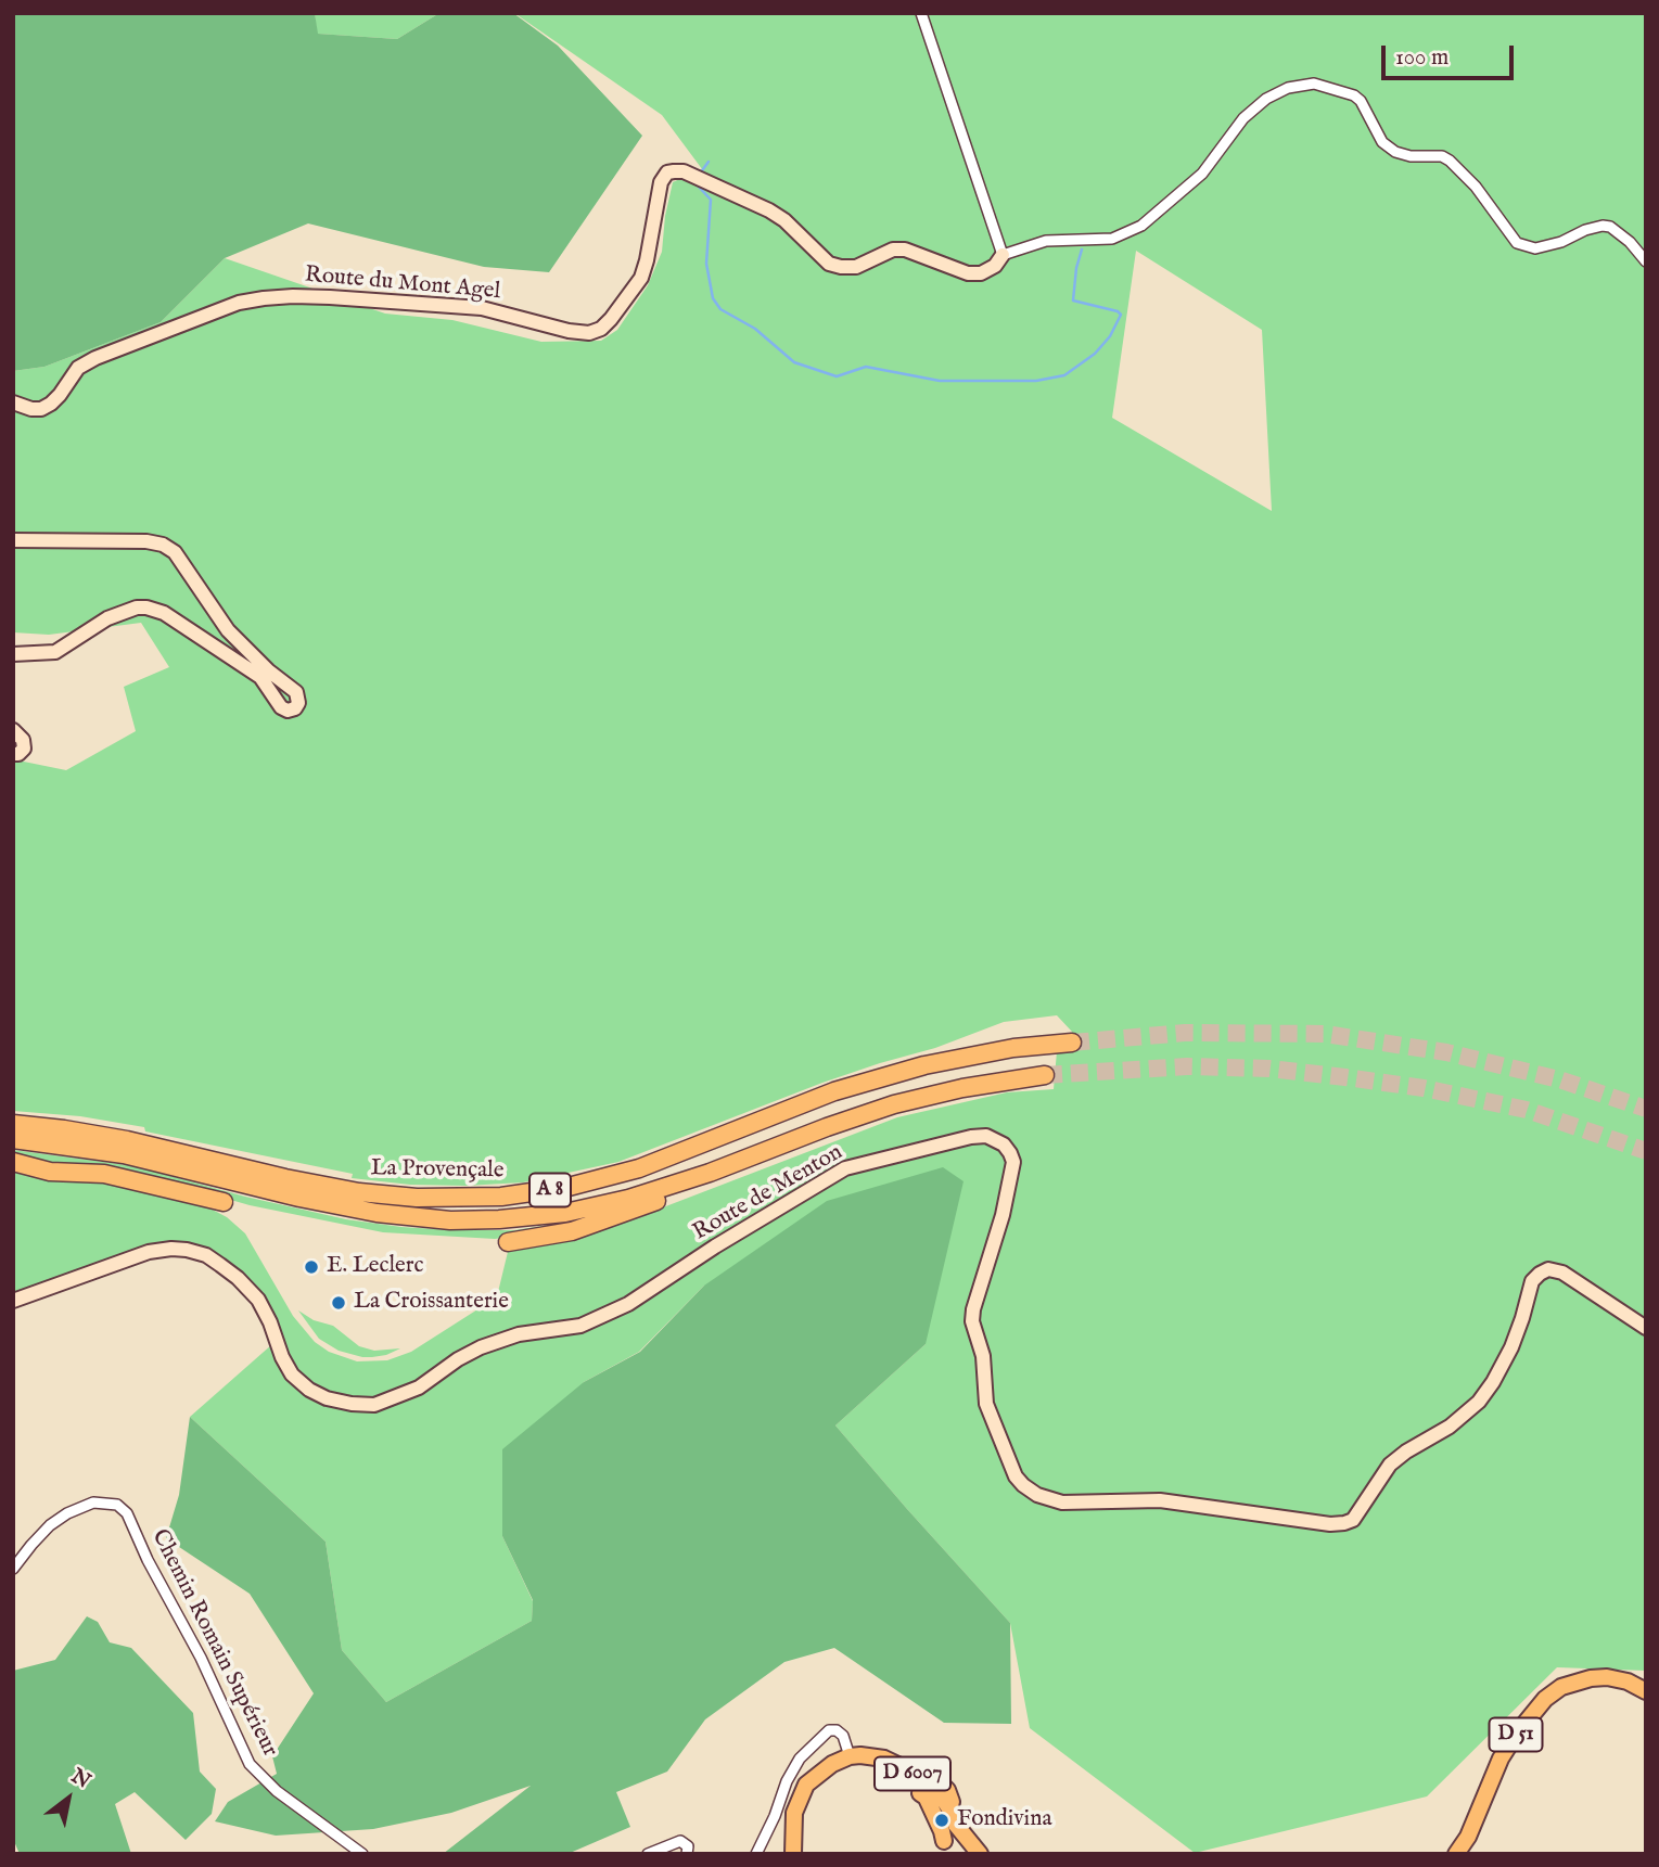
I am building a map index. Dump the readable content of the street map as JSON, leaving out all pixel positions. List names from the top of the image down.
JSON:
{
  "streets": {
    "highway": ["La Provençale", "A 8"],
    "main road": [
      "Route du Mont Agel",
      "Route de Menton",
      "D 51",
      "D 6007"
    ],
    "street": ["Chemin Romain Supérieur"]
  },
  "places": ["E. Leclerc", "La Croissanterie", "Fondivina"],
  "scale_bar": "100 m",
  "north": "top right"
}
